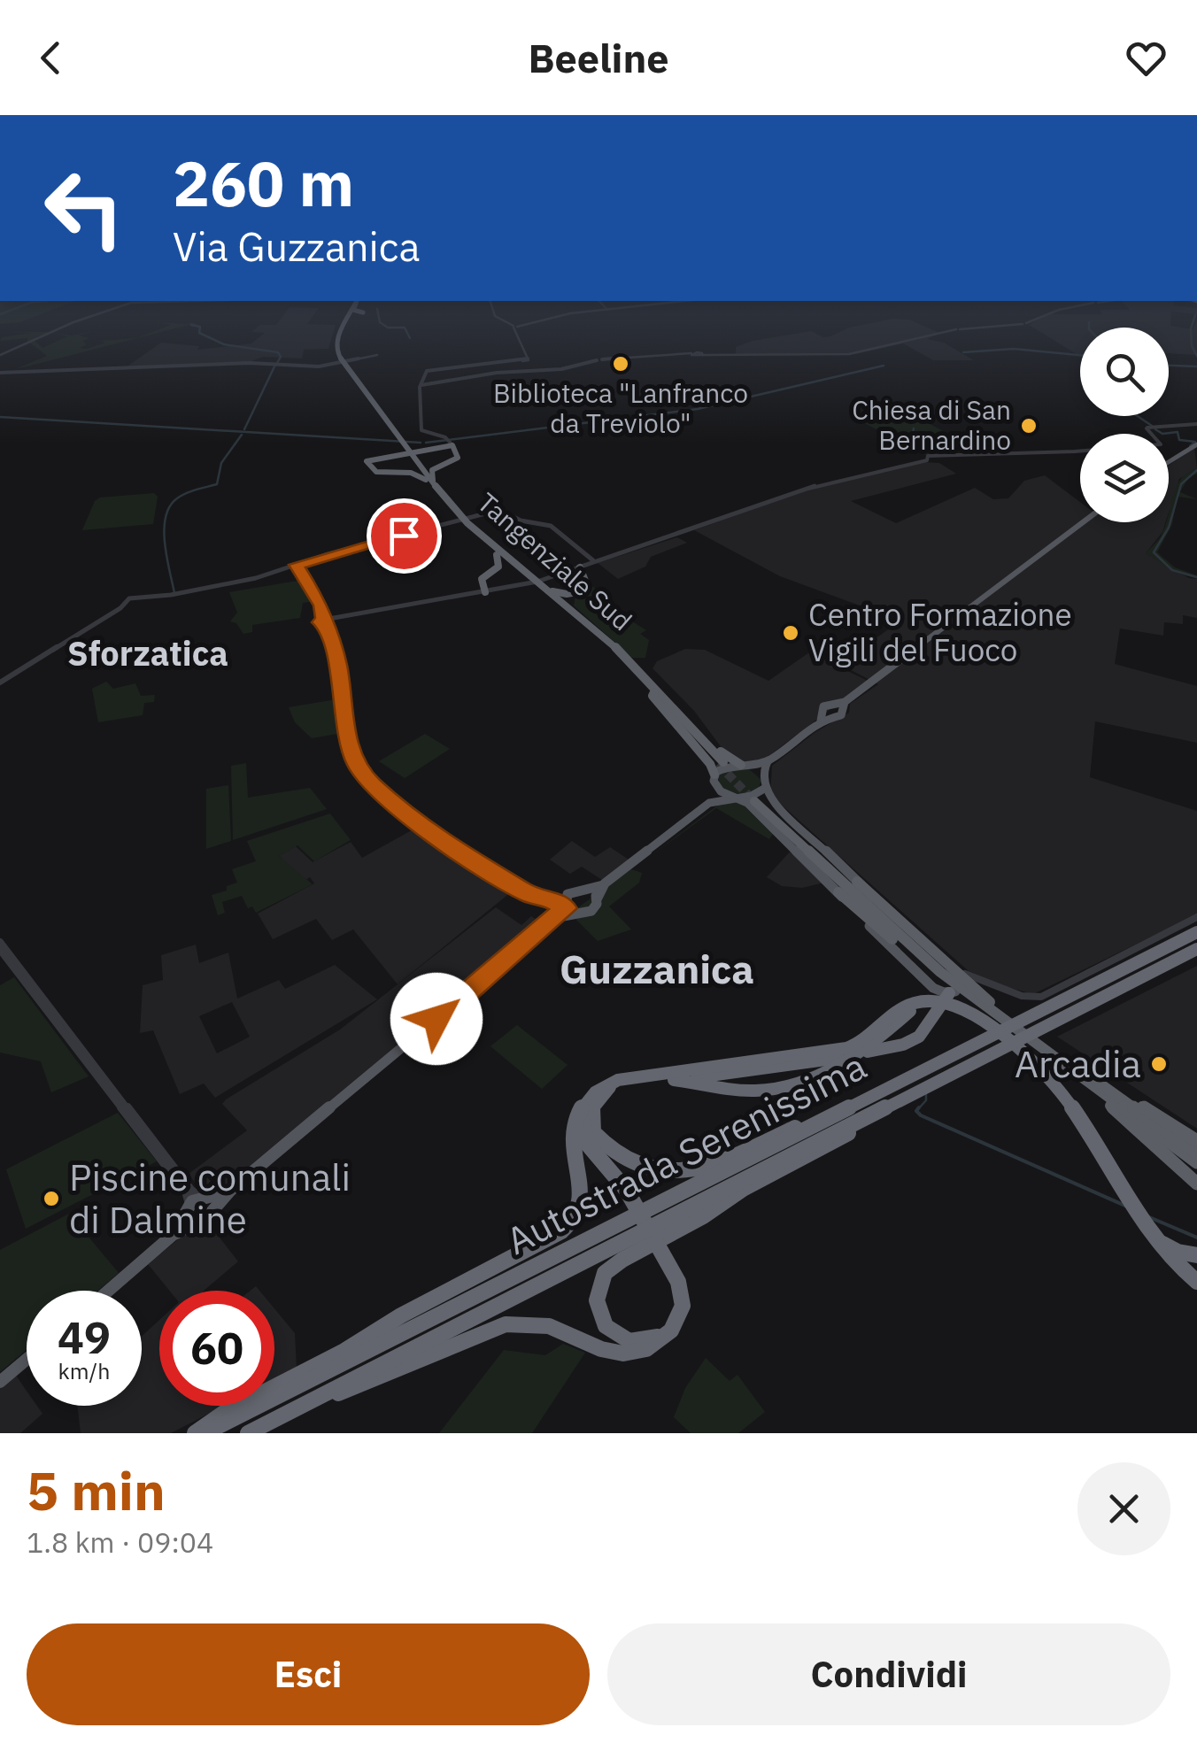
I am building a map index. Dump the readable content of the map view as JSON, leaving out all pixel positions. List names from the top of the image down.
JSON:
{
  "streets": {
    "highway": ["Tangenziale Sud", "Autostrada Serenissima"]
  },
  "districts": ["Sforzatica", "Guzzanica"],
  "places": [
    "Biblioteca \"Lanfranco da Treviolo\"",
    "Chiesa di San Bernardino",
    "Centro Formazione Vigili del Fuoco",
    "Arcadia",
    "Piscine comunali di Dalmine"
  ],
  "page": {
    "header": "Beeline",
    "turn": ["260 m", "Via Guzzanica"],
    "speed": "49 km/h",
    "limit": "60",
    "heading": ["5 min", "1.8 km · 09:04"],
    "buttons": ["Esci", "Condividi"]
  }
}
